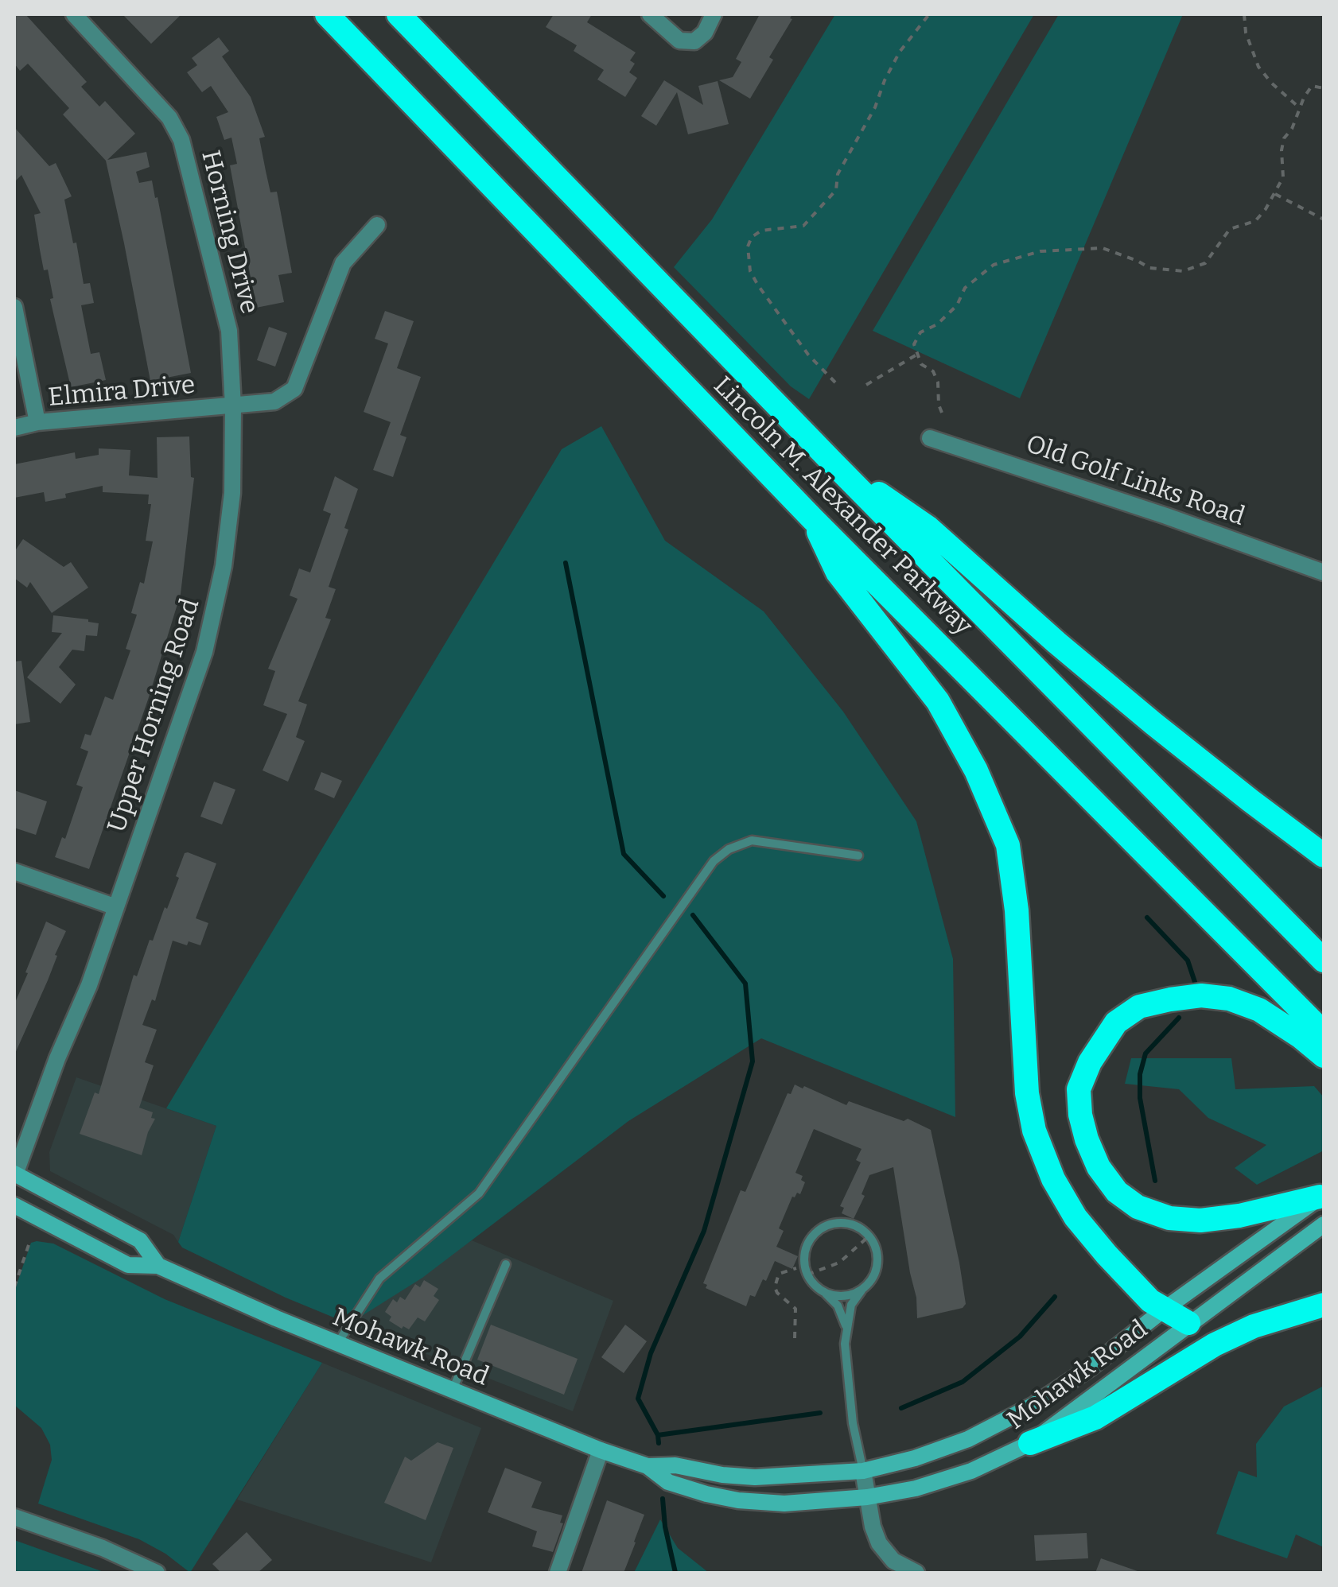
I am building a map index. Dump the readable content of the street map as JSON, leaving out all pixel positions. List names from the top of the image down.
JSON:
{
  "streets": {
    "highway": ["Lincoln M. Alexander Parkway"],
    "main road": ["Mohawk Road"],
    "street": [
      "Horning Drive",
      "Elmira Drive",
      "Old Golf Links Road",
      "Upper Horning Road"
    ]
  },
  "crossings": [
    ["Horning Drive", "Elmira Drive"],
    ["Horning Drive", "Upper Horning Road"],
    ["Elmira Drive", "Upper Horning Road"],
    ["Upper Horning Road", "Mohawk Road"]
  ]
}
